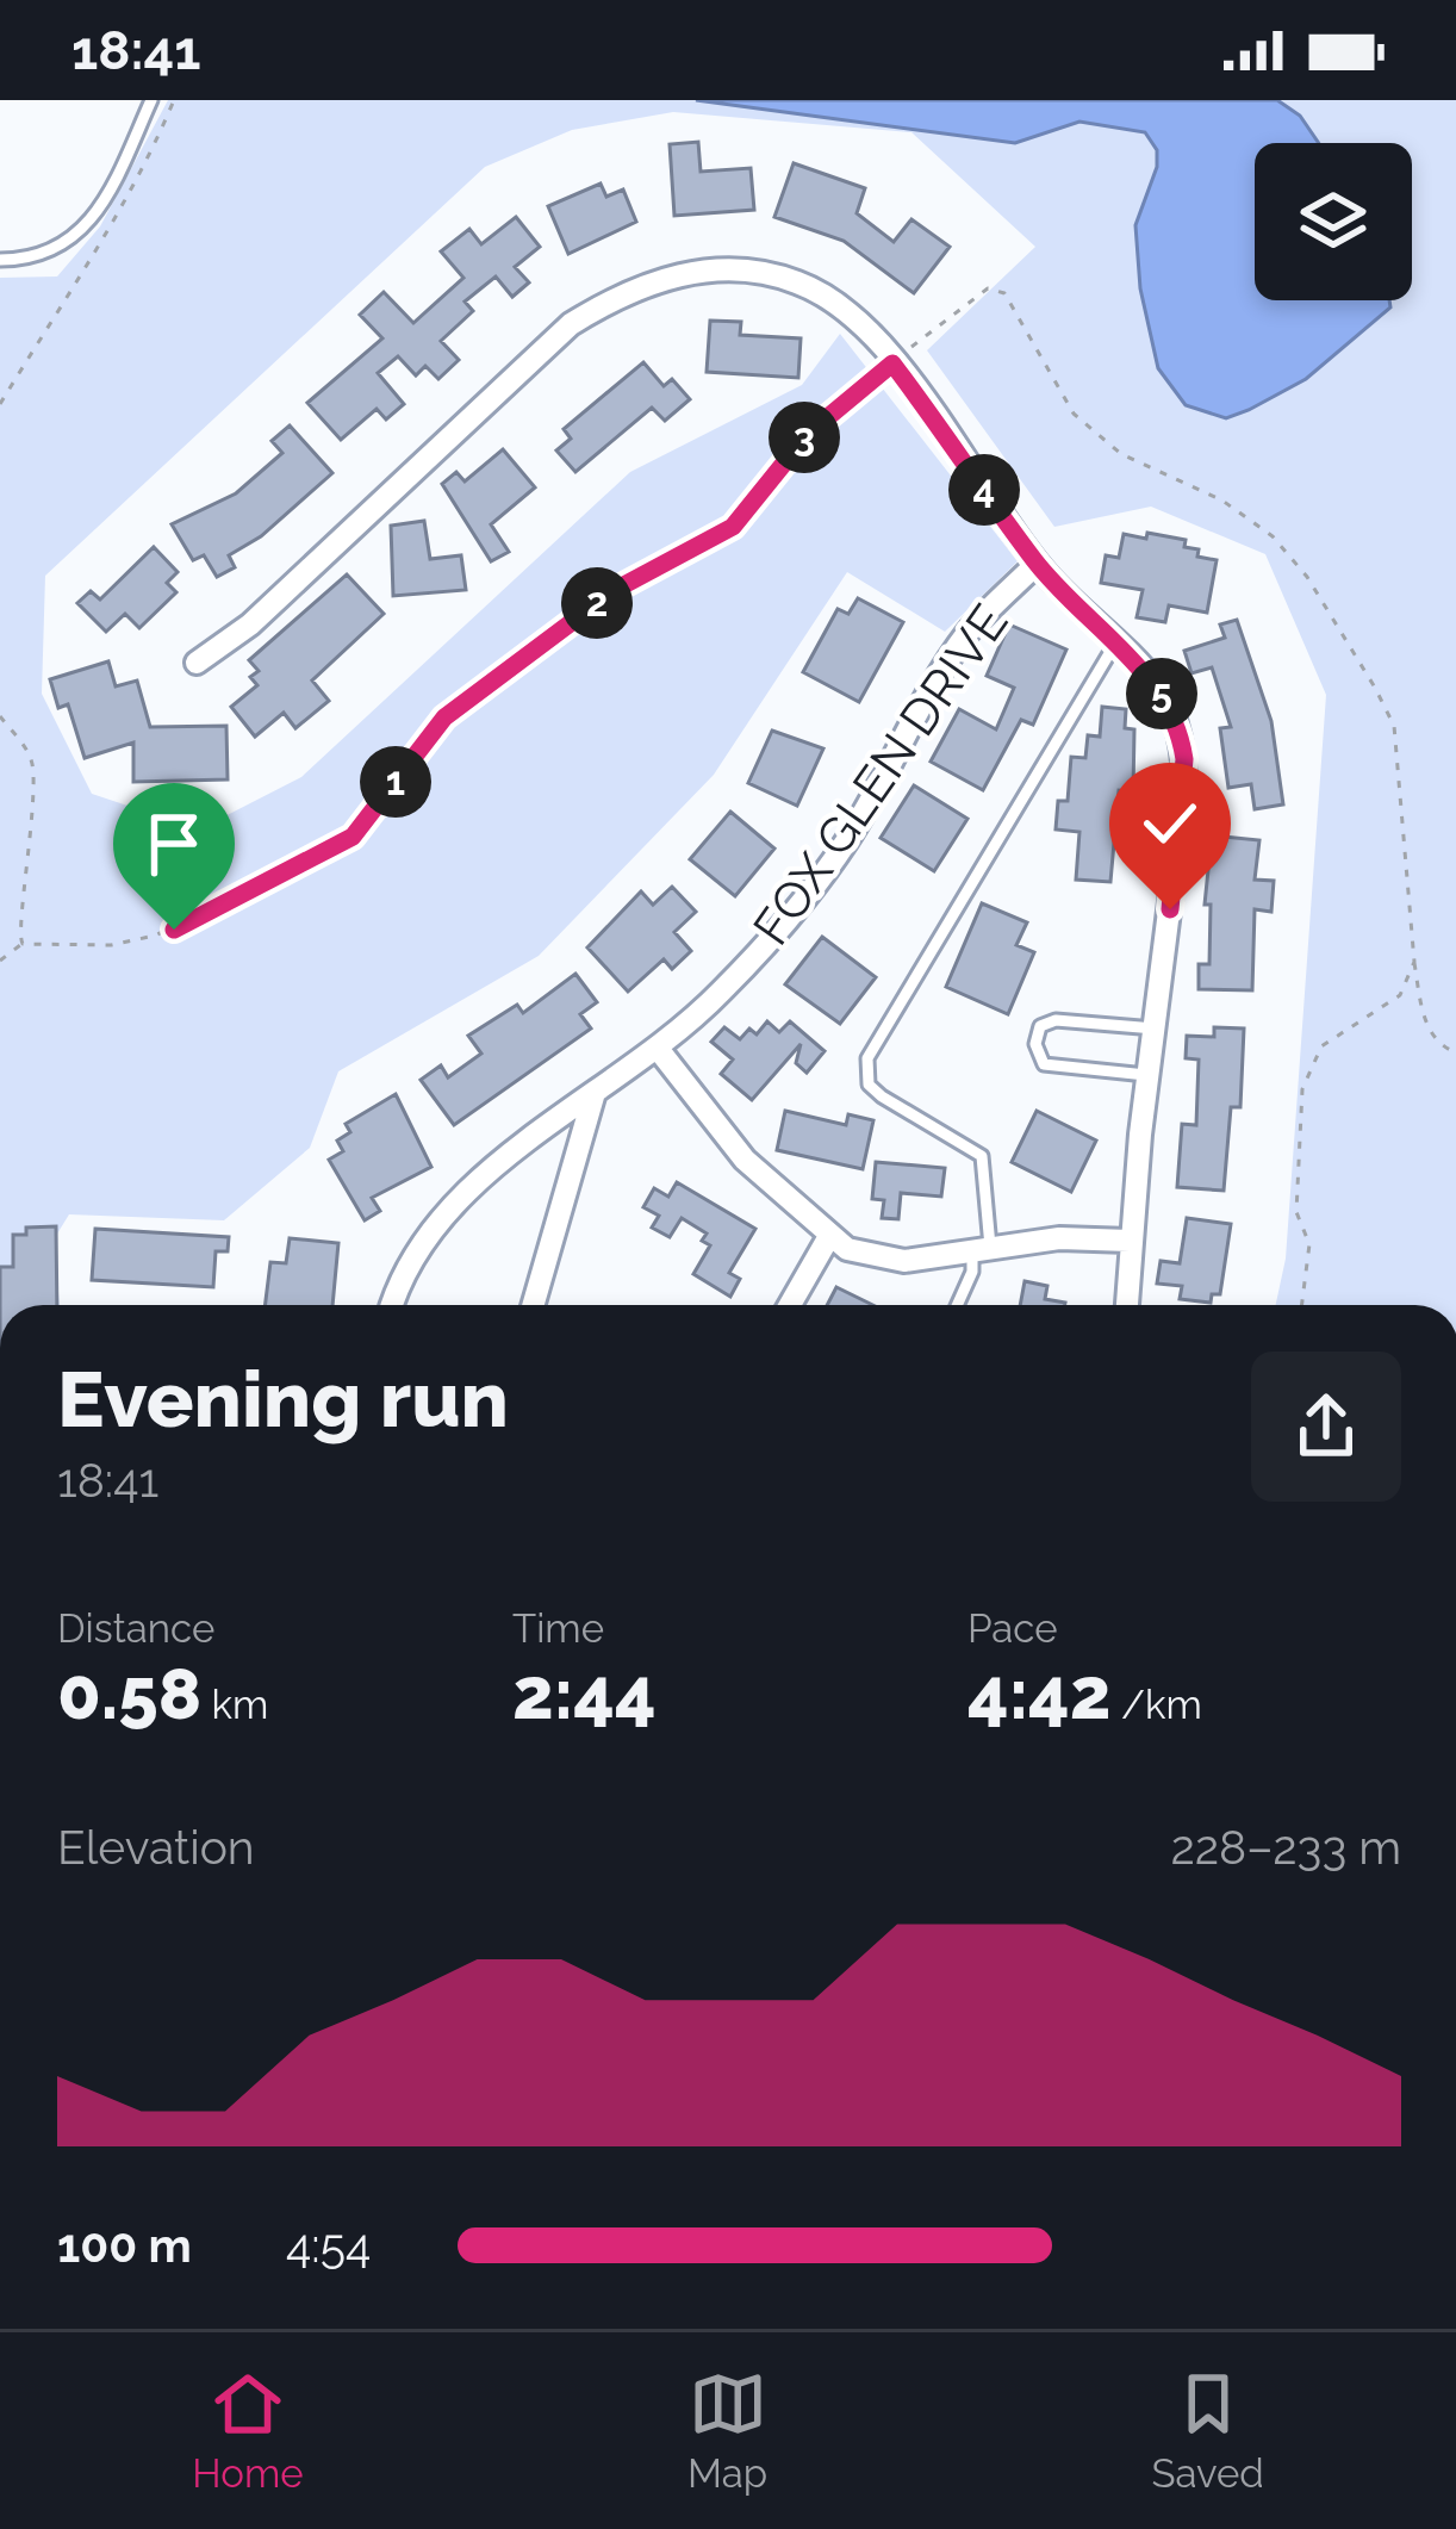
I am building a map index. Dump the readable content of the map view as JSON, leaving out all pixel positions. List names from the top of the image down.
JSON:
{
  "streets": {
    "street": ["FOX GLEN DRIVE"]
  },
  "page": {
    "status": "18:41",
    "pins": [
      "3",
      "4",
      "2",
      "5",
      "1"
    ],
    "heading": ["Evening run", "18:41"],
    "stats": [
      ["Distance", "0.58 km"],
      ["Time", "2:44"],
      ["Pace", "4:42 /km"]
    ],
    "chart": ["Elevation", "228–233 m"],
    "list": [
      {
        "name": "100 m",
        "note": "4:54"
      }
    ],
    "tabs": ["Home", "Map", "Saved"]
  }
}
